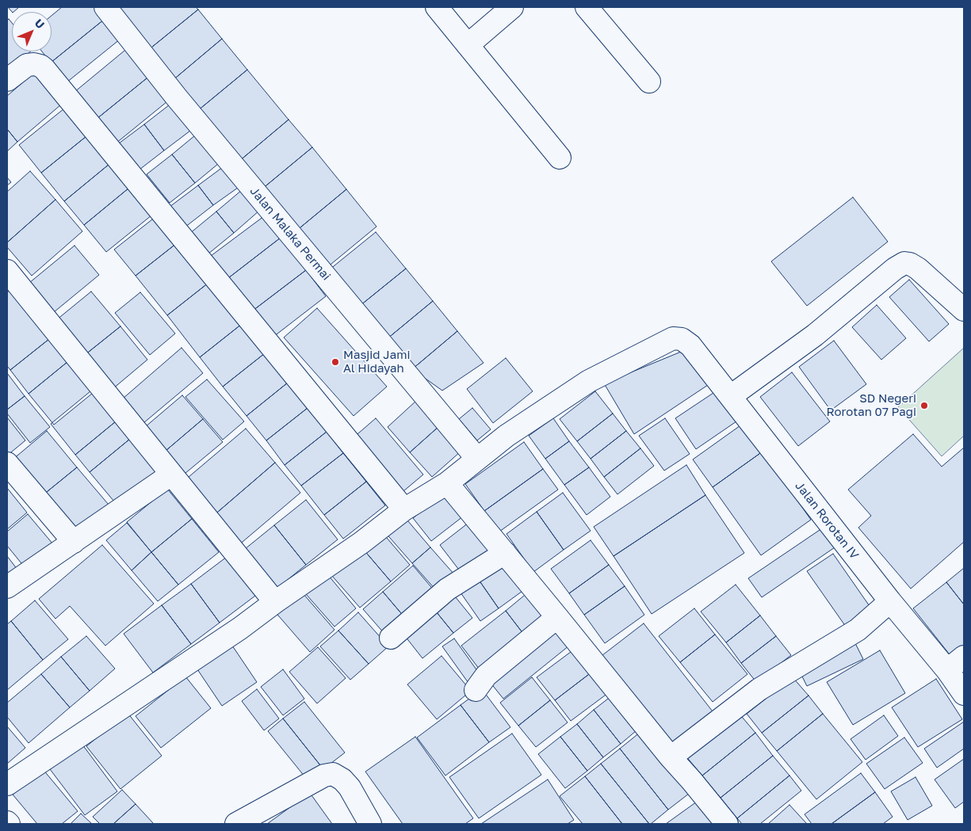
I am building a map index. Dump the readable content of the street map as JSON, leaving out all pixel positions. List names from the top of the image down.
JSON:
{
  "streets": {
    "street": ["Jalan Malaka Permai", "Jalan Rorotan IV"]
  },
  "crossings": [
    ["Jalan Malaka Permai", "Jalan Rorotan IV"]
  ],
  "places": ["Masjid Jami Al Hidayah", "SD Negeri Rorotan 07 Pagi"],
  "north": "top right"
}
